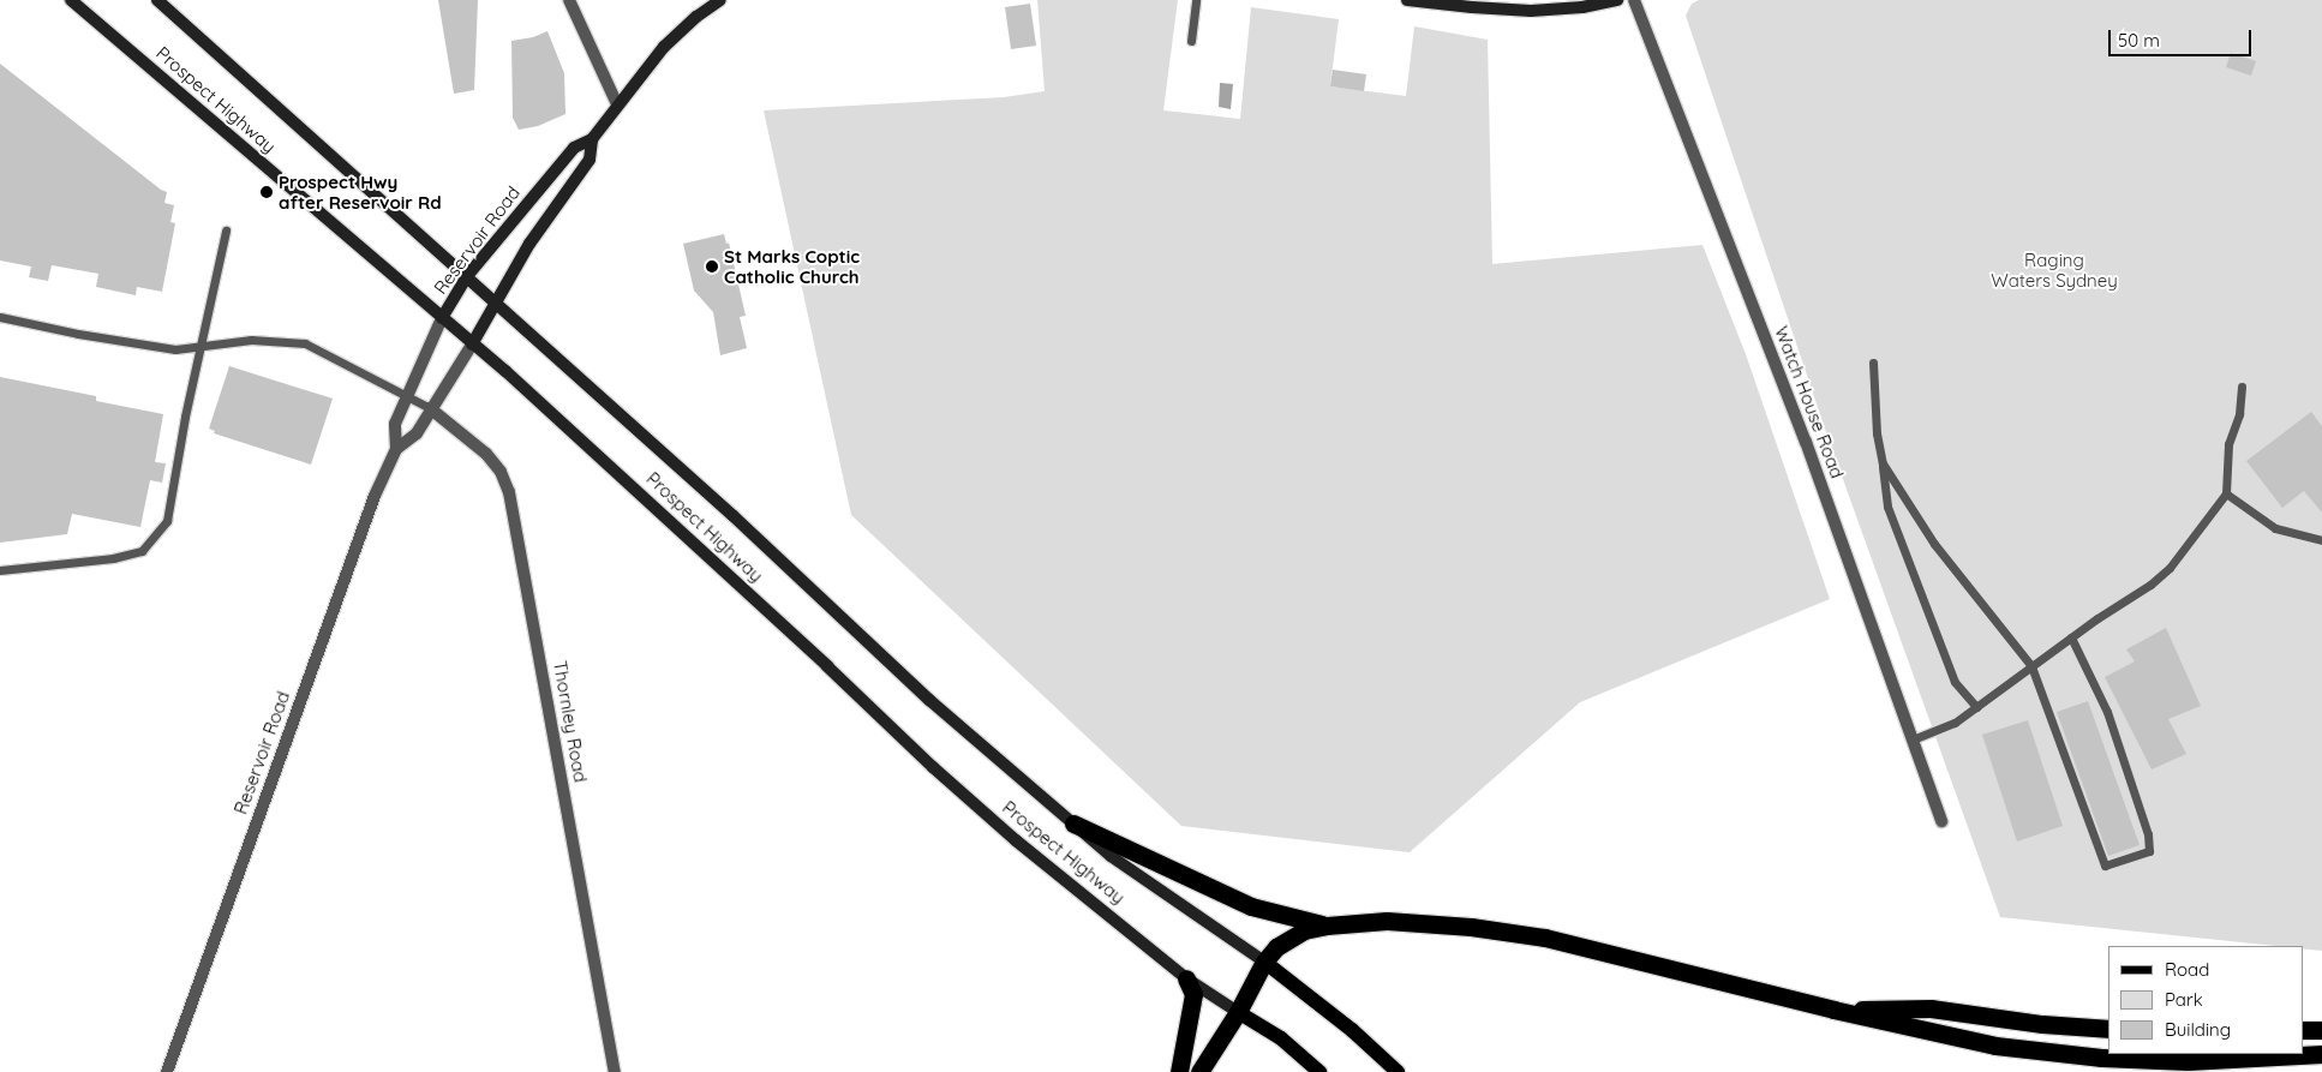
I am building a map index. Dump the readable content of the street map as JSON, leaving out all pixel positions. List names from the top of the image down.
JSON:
{
  "streets": {
    "main road": ["Prospect Highway", "Reservoir Road"],
    "street": ["Watch House Road", "Thornley Road"]
  },
  "crossings": [
    ["Prospect Highway", "Reservoir Road"],
    ["Reservoir Road", "Thornley Road"]
  ],
  "parks": ["Raging Waters Sydney"],
  "places": ["Prospect Hwy after Reservoir Rd", "St Marks Coptic Catholic Church"],
  "legend": ["Road", "Park", "Building"],
  "scale_bar": "50 m"
}
